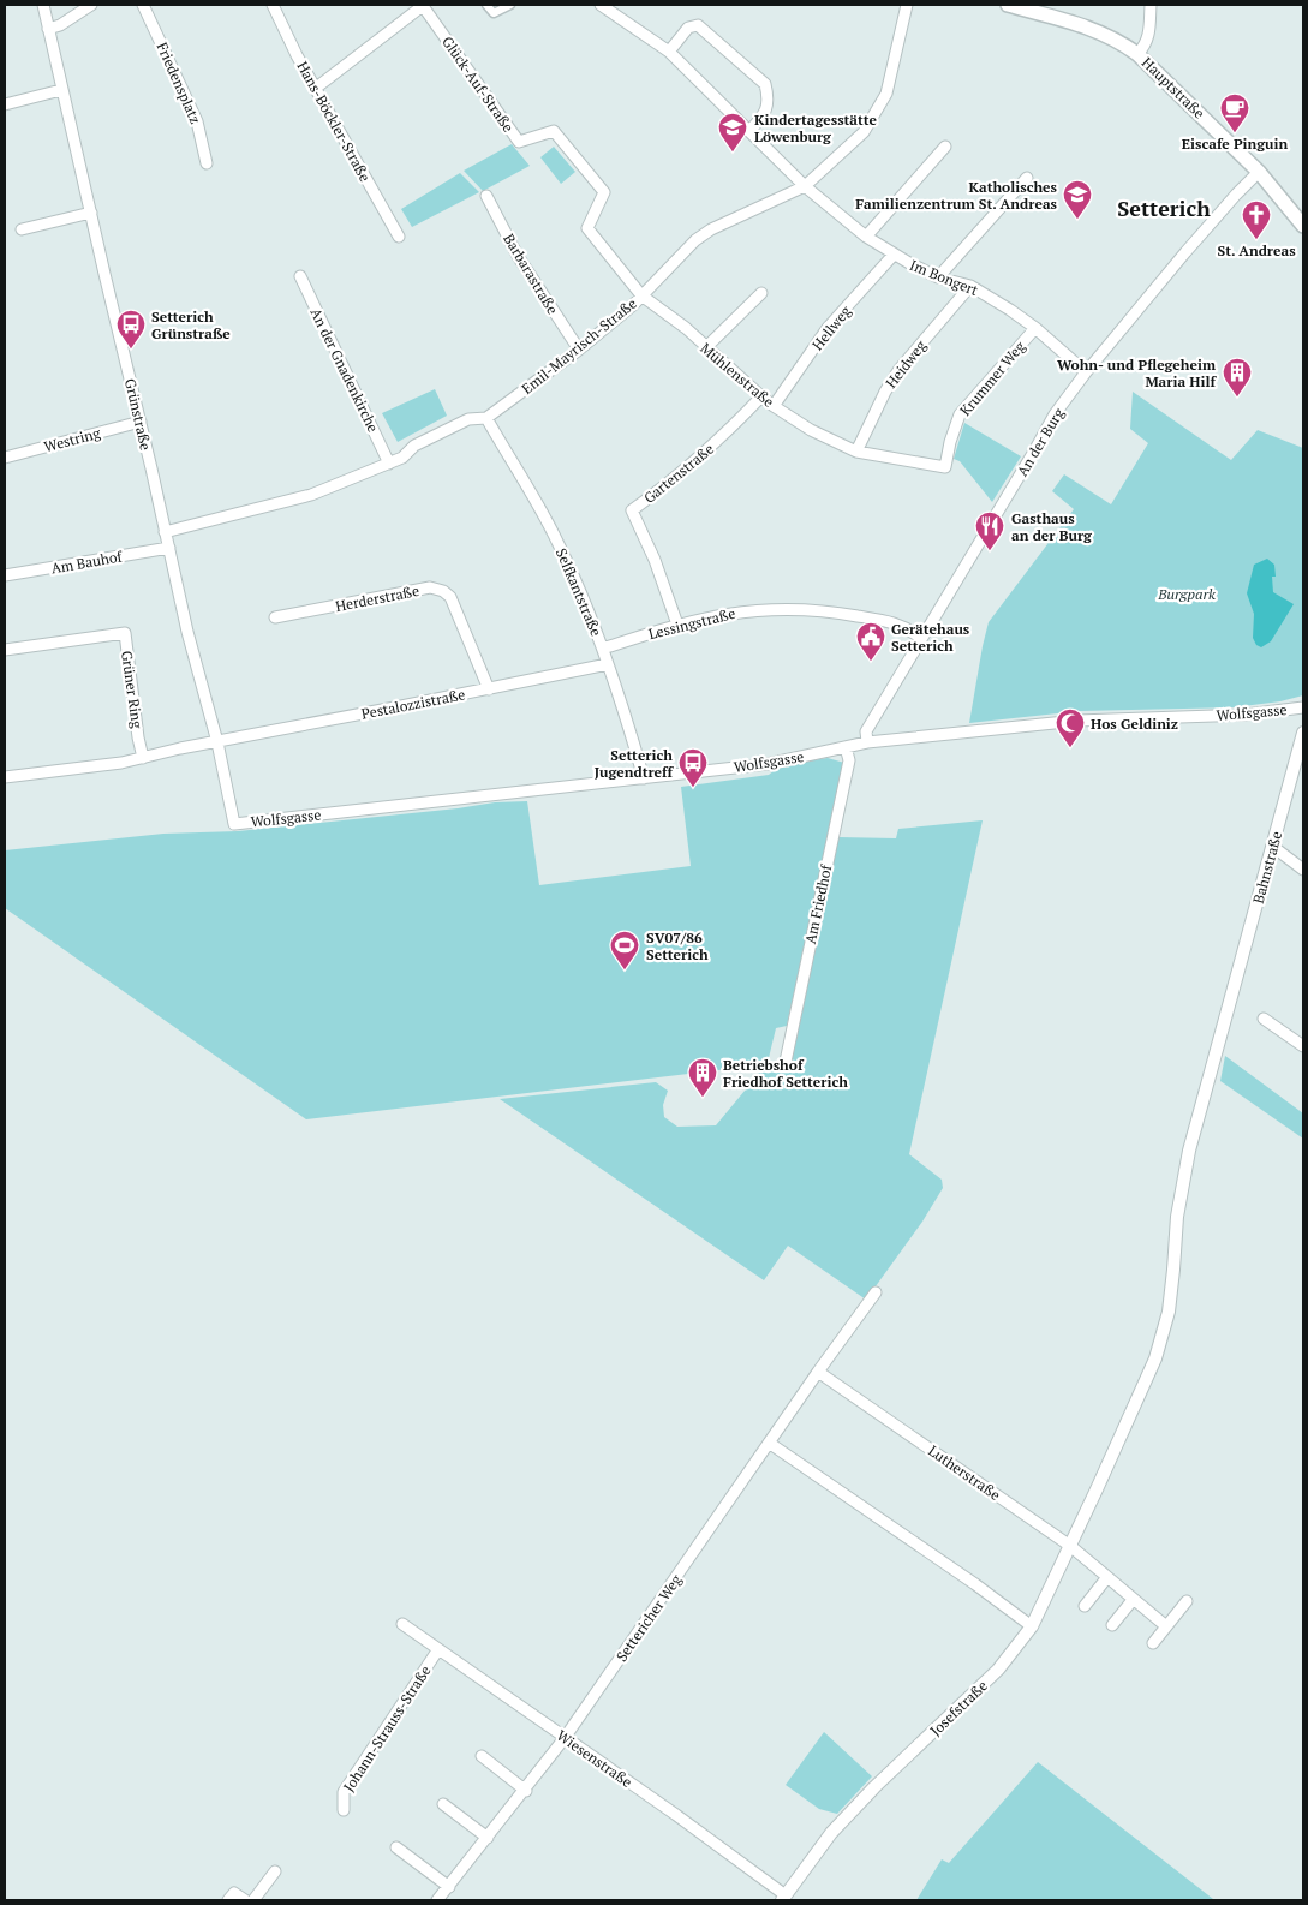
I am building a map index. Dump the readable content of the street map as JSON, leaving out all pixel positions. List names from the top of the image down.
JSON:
{
  "streets": {
    "main road": ["Hauptstraße"],
    "street": [
      "Friedensplatz",
      "Glück-Auf-Straße",
      "Hans-Böckler-Straße",
      "Barbarastraße",
      "Im Bongert",
      "Hellweg",
      "Emil-Mayrisch-Straße",
      "Heidweg",
      "An der Gnadenkirche",
      "Mühlenstraße",
      "Krummer Weg",
      "Grünstraße",
      "Westring",
      "An der Burg",
      "Gartenstraße",
      "Am Bauhof",
      "Selfkantstraße",
      "Herderstraße",
      "Lessingstraße",
      "Grüner Ring",
      "Pestalozzistraße",
      "Wolfsgasse",
      "Bahnstraße",
      "Am Friedhof",
      "Lutherstraße",
      "Settericher Weg",
      "Josefstraße",
      "Johann-Strauss-Straße",
      "Wiesenstraße"
    ]
  },
  "crossings": [
    ["Glück-Auf-Straße", "Emil-Mayrisch-Straße"],
    ["Glück-Auf-Straße", "Mühlenstraße"],
    ["Hauptstraße", "An der Burg"],
    ["Barbarastraße", "Emil-Mayrisch-Straße"],
    ["Im Bongert", "Hellweg"],
    ["Im Bongert", "Emil-Mayrisch-Straße"],
    ["Im Bongert", "Heidweg"],
    ["Im Bongert", "Krummer Weg"],
    ["Im Bongert", "An der Burg"],
    ["Hellweg", "Mühlenstraße"],
    ["Emil-Mayrisch-Straße", "An der Gnadenkirche"],
    ["Emil-Mayrisch-Straße", "Mühlenstraße"],
    ["Emil-Mayrisch-Straße", "Grünstraße"],
    ["Emil-Mayrisch-Straße", "Selfkantstraße"],
    ["Heidweg", "Mühlenstraße"],
    ["Mühlenstraße", "Krummer Weg"],
    ["Mühlenstraße", "Gartenstraße"],
    ["Grünstraße", "Westring"],
    ["Grünstraße", "Am Bauhof"],
    ["Grünstraße", "Pestalozzistraße"],
    ["Grünstraße", "Wolfsgasse"],
    ["An der Burg", "Lessingstraße"],
    ["An der Burg", "Wolfsgasse"],
    ["Gartenstraße", "Lessingstraße"],
    ["Selfkantstraße", "Lessingstraße"],
    ["Selfkantstraße", "Pestalozzistraße"],
    ["Selfkantstraße", "Wolfsgasse"],
    ["Herderstraße", "Pestalozzistraße"],
    ["Wolfsgasse", "Am Friedhof"],
    ["Bahnstraße", "Josefstraße"],
    ["Lutherstraße", "Settericher Weg"],
    ["Lutherstraße", "Josefstraße"],
    ["Settericher Weg", "Wiesenstraße"],
    ["Josefstraße", "Wiesenstraße"],
    ["Johann-Strauss-Straße", "Wiesenstraße"]
  ],
  "districts": ["Setterich"],
  "parks": ["Burgpark"],
  "places": {
    "cafe": ["Eiscafe Pinguin"],
    "school or university": ["Kindertagesstätte Löwenburg", "Katholisches Familienzentrum St. Andreas"],
    "church": ["St. Andreas"],
    "bus stop": ["Setterich Grünstraße", "Setterich Jugendtreff"],
    "building": ["Wohn- und Pflegeheim Maria Hilf", "Betriebshof Friedhof Setterich"],
    "restaurant": ["Gasthaus an der Burg"],
    "public building": ["Gerätehaus Setterich"],
    "mosque": ["Hos Geldiniz"],
    "sports": ["SV07/86 Setterich"]
  }
}
